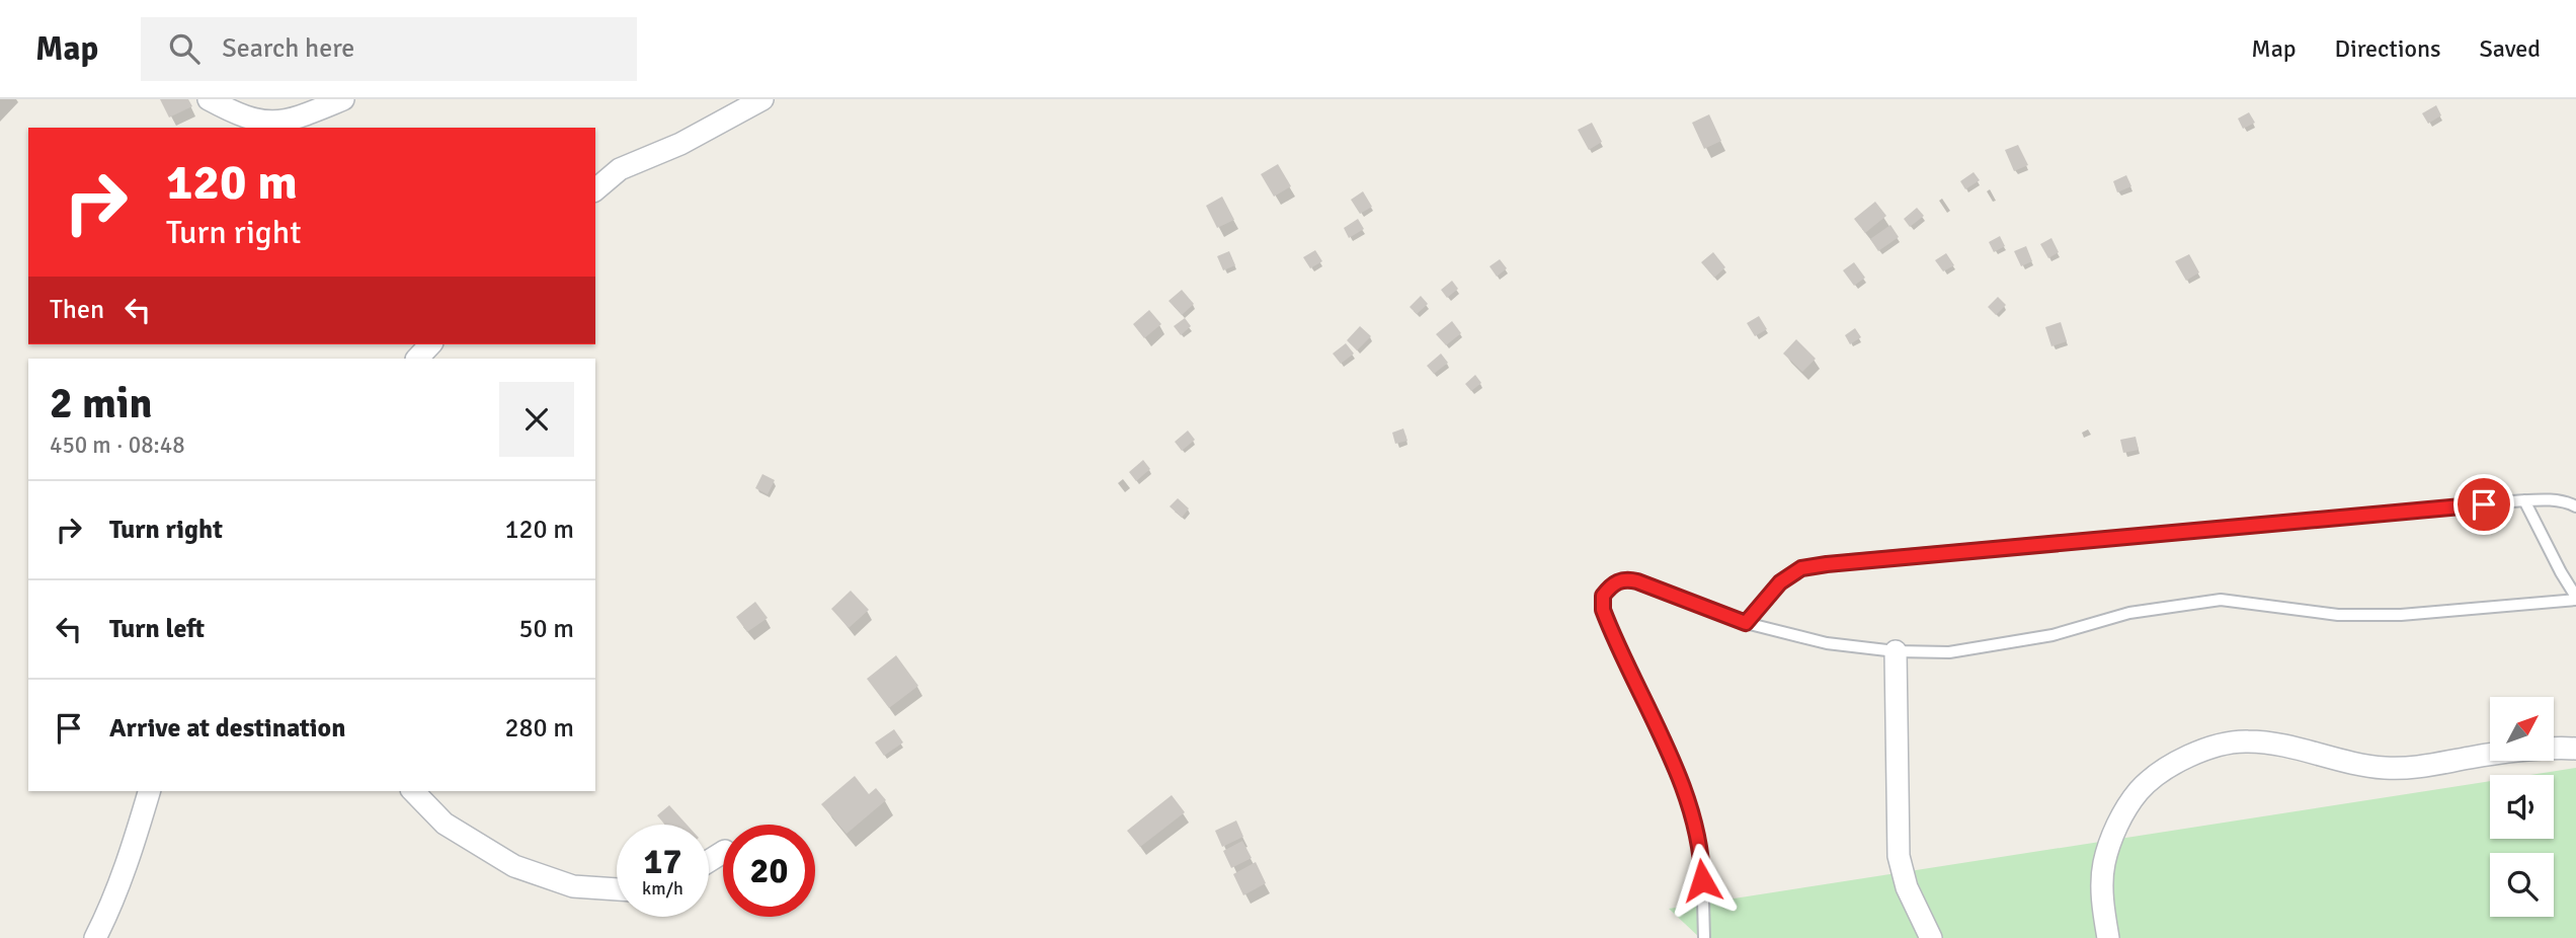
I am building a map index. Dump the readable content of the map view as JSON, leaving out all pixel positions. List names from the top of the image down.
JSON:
{
  "north": "top right",
  "page": {
    "header": "Map",
    "search": "Search here",
    "nav": ["Map", "Directions", "Saved"],
    "turn": ["120 m", "Turn right"],
    "then": "Then",
    "heading": ["2 min", "450 m · 08:48"],
    "list": [
      {
        "name": "Turn right",
        "value": "120 m"
      },
      {
        "name": "Turn left",
        "value": "50 m"
      },
      {
        "name": "Arrive at destination",
        "value": "280 m"
      }
    ],
    "speed": "17 km/h",
    "limit": "20"
  }
}
